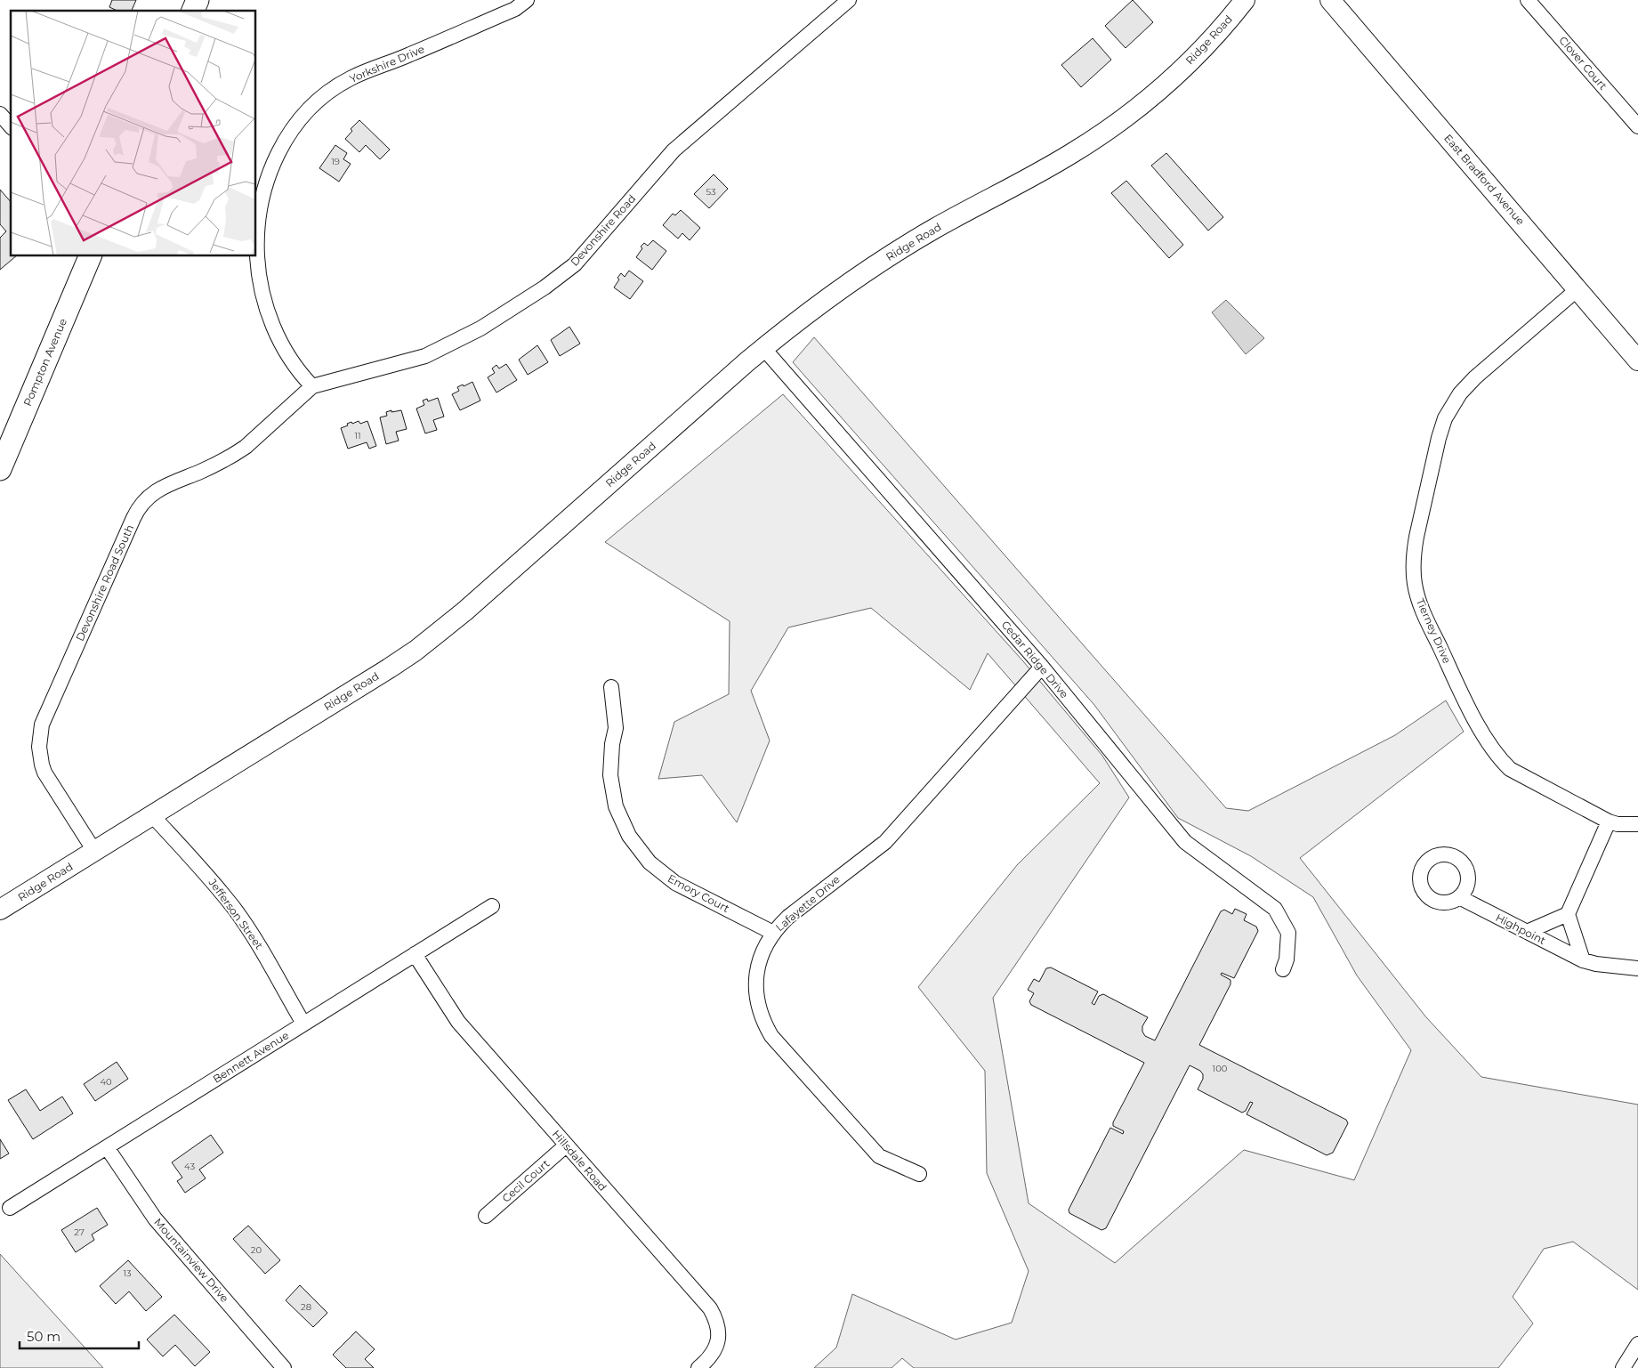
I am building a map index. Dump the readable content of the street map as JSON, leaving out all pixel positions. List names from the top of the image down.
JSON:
{
  "streets": {
    "main road": ["Ridge Road", "East Bradford Avenue", "Pompton Avenue"],
    "street": [
      "Clover Court",
      "Yorkshire Drive",
      "Devonshire Road",
      "Devonshire Road South",
      "Tierney Drive",
      "Cedar Ridge Drive",
      "Emory Court",
      "Lafayette Drive",
      "Jefferson Street",
      "Highpoint",
      "Bennett Avenue",
      "Hillsdale Road",
      "Cecil Court",
      "Mountainview Drive"
    ]
  },
  "crossings": [
    ["Ridge Road", "Devonshire Road South"],
    ["Ridge Road", "Cedar Ridge Drive"],
    ["Ridge Road", "Jefferson Street"],
    ["Yorkshire Drive", "Devonshire Road"],
    ["Yorkshire Drive", "Devonshire Road South"],
    ["East Bradford Avenue", "Tierney Drive"],
    ["Devonshire Road", "Devonshire Road South"],
    ["Cedar Ridge Drive", "Lafayette Drive"],
    ["Emory Court", "Lafayette Drive"],
    ["Jefferson Street", "Bennett Avenue"],
    ["Bennett Avenue", "Hillsdale Road"],
    ["Bennett Avenue", "Mountainview Drive"],
    ["Hillsdale Road", "Cecil Court"]
  ],
  "house_numbers": [
    "19",
    "53",
    "11",
    "100",
    "40",
    "43",
    "27",
    "20",
    "13",
    "28"
  ],
  "scale_bar": "50 m"
}
